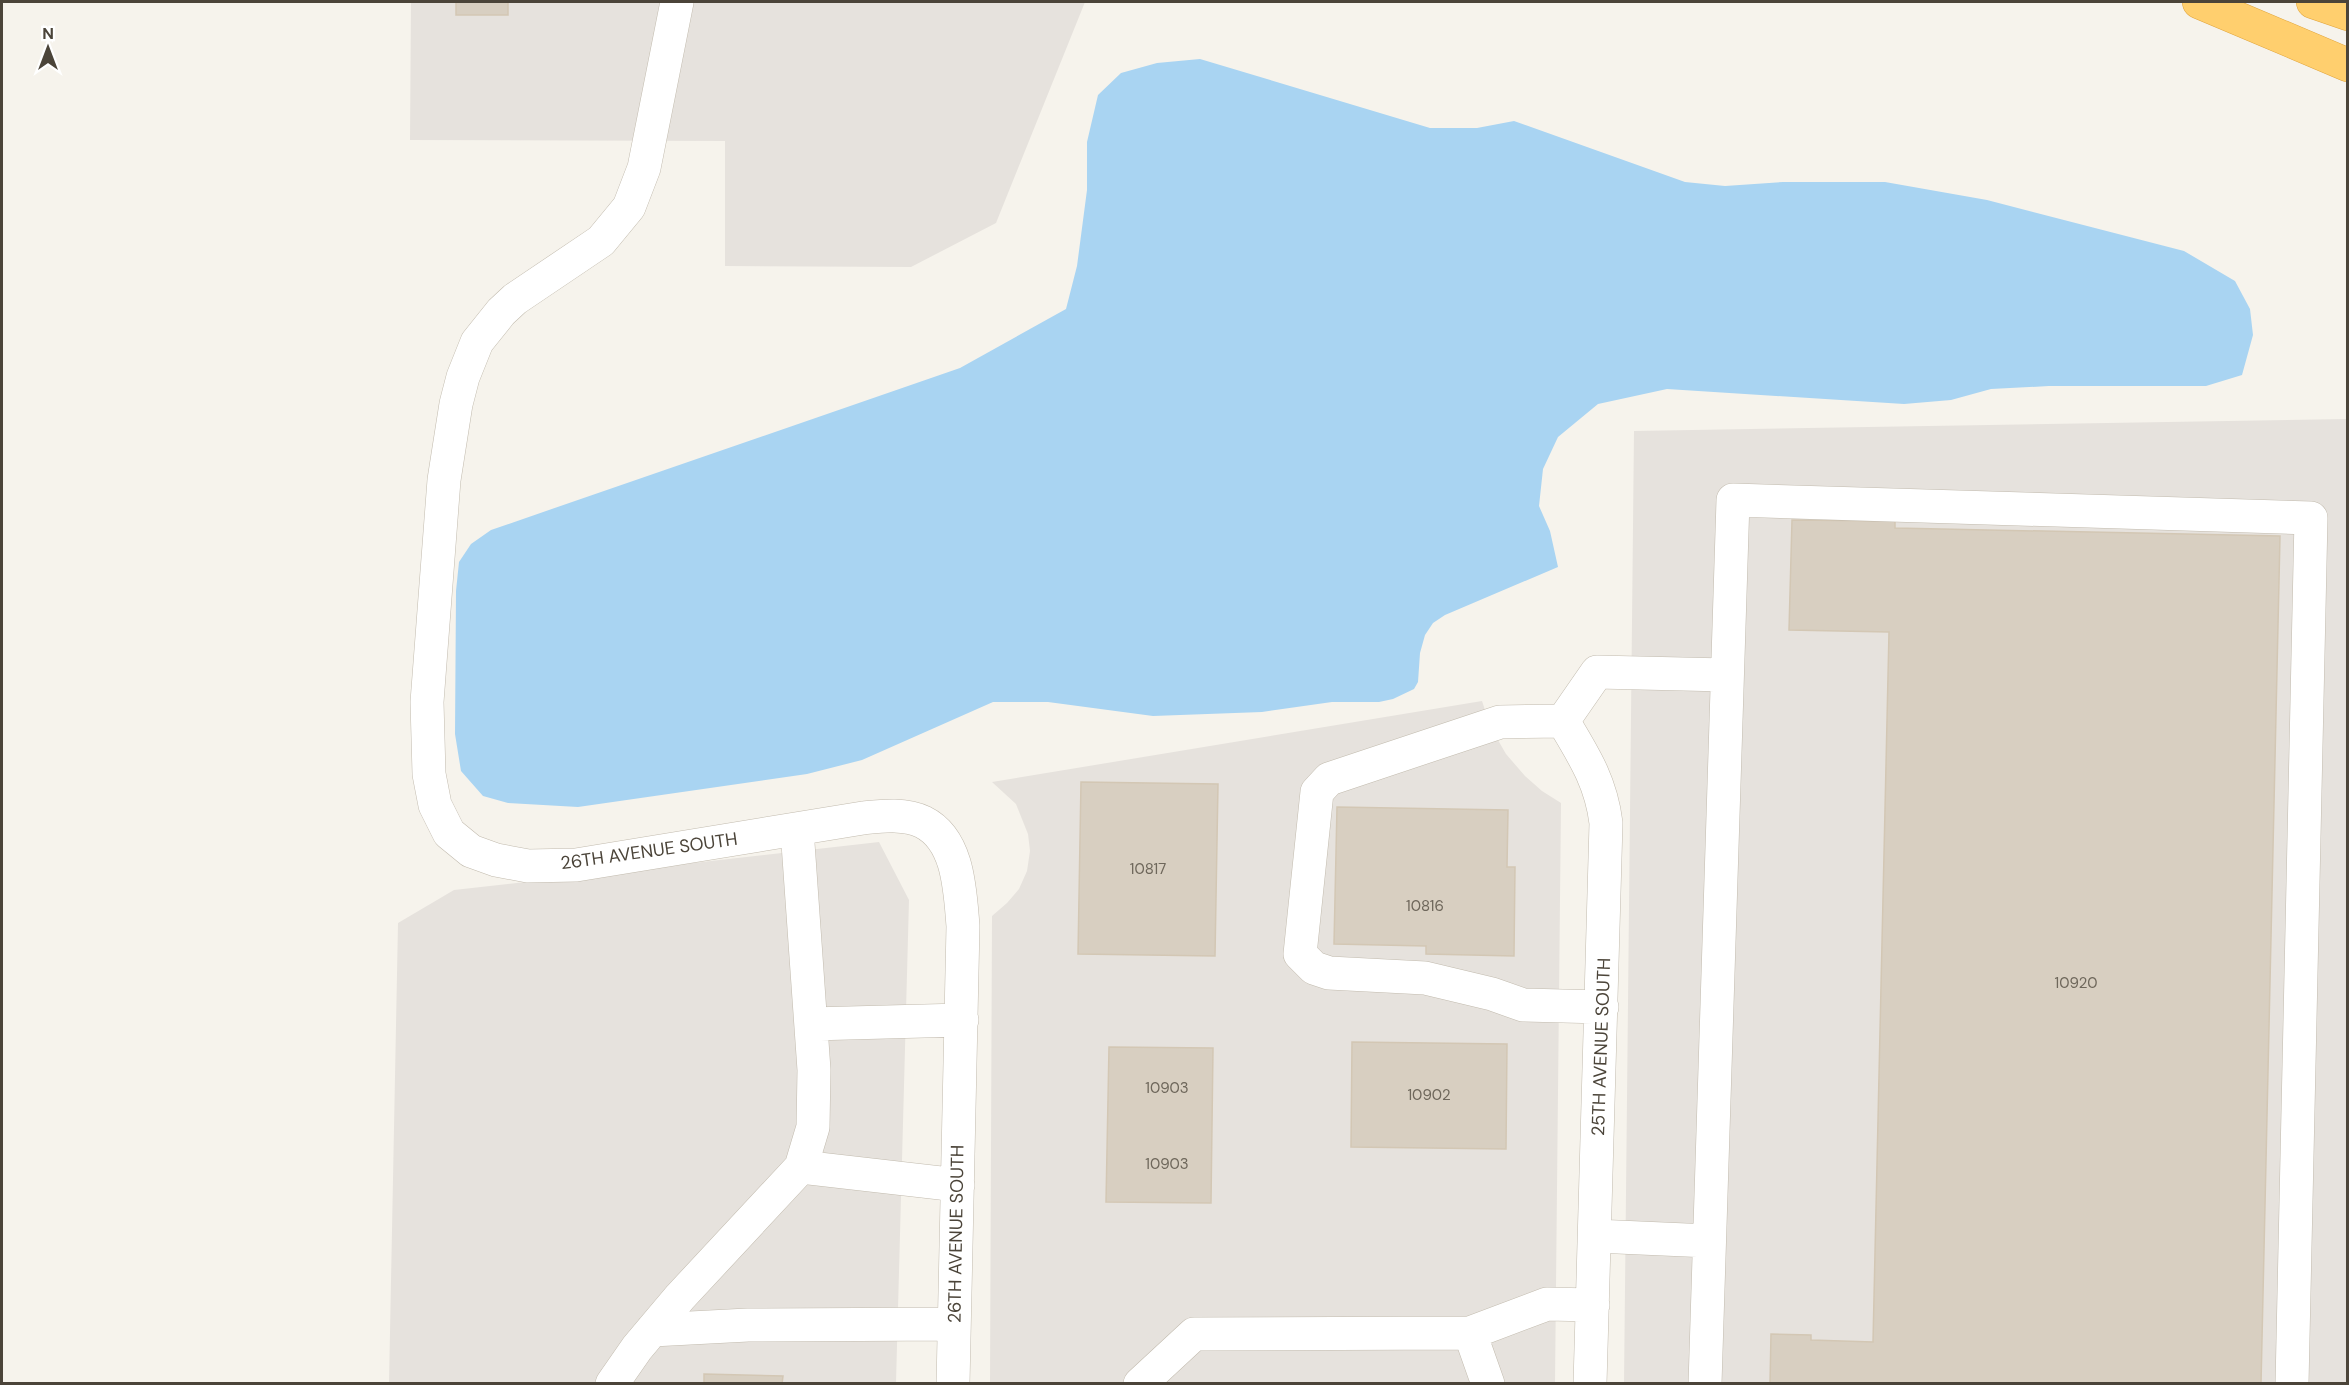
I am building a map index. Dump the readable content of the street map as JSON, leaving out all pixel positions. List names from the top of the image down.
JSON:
{
  "streets": {
    "street": ["26TH AVENUE SOUTH", "25TH AVENUE SOUTH"]
  },
  "house_numbers": [
    "10817",
    "10816",
    "10920",
    "10903",
    "10902",
    "10903"
  ],
  "north": "top"
}
